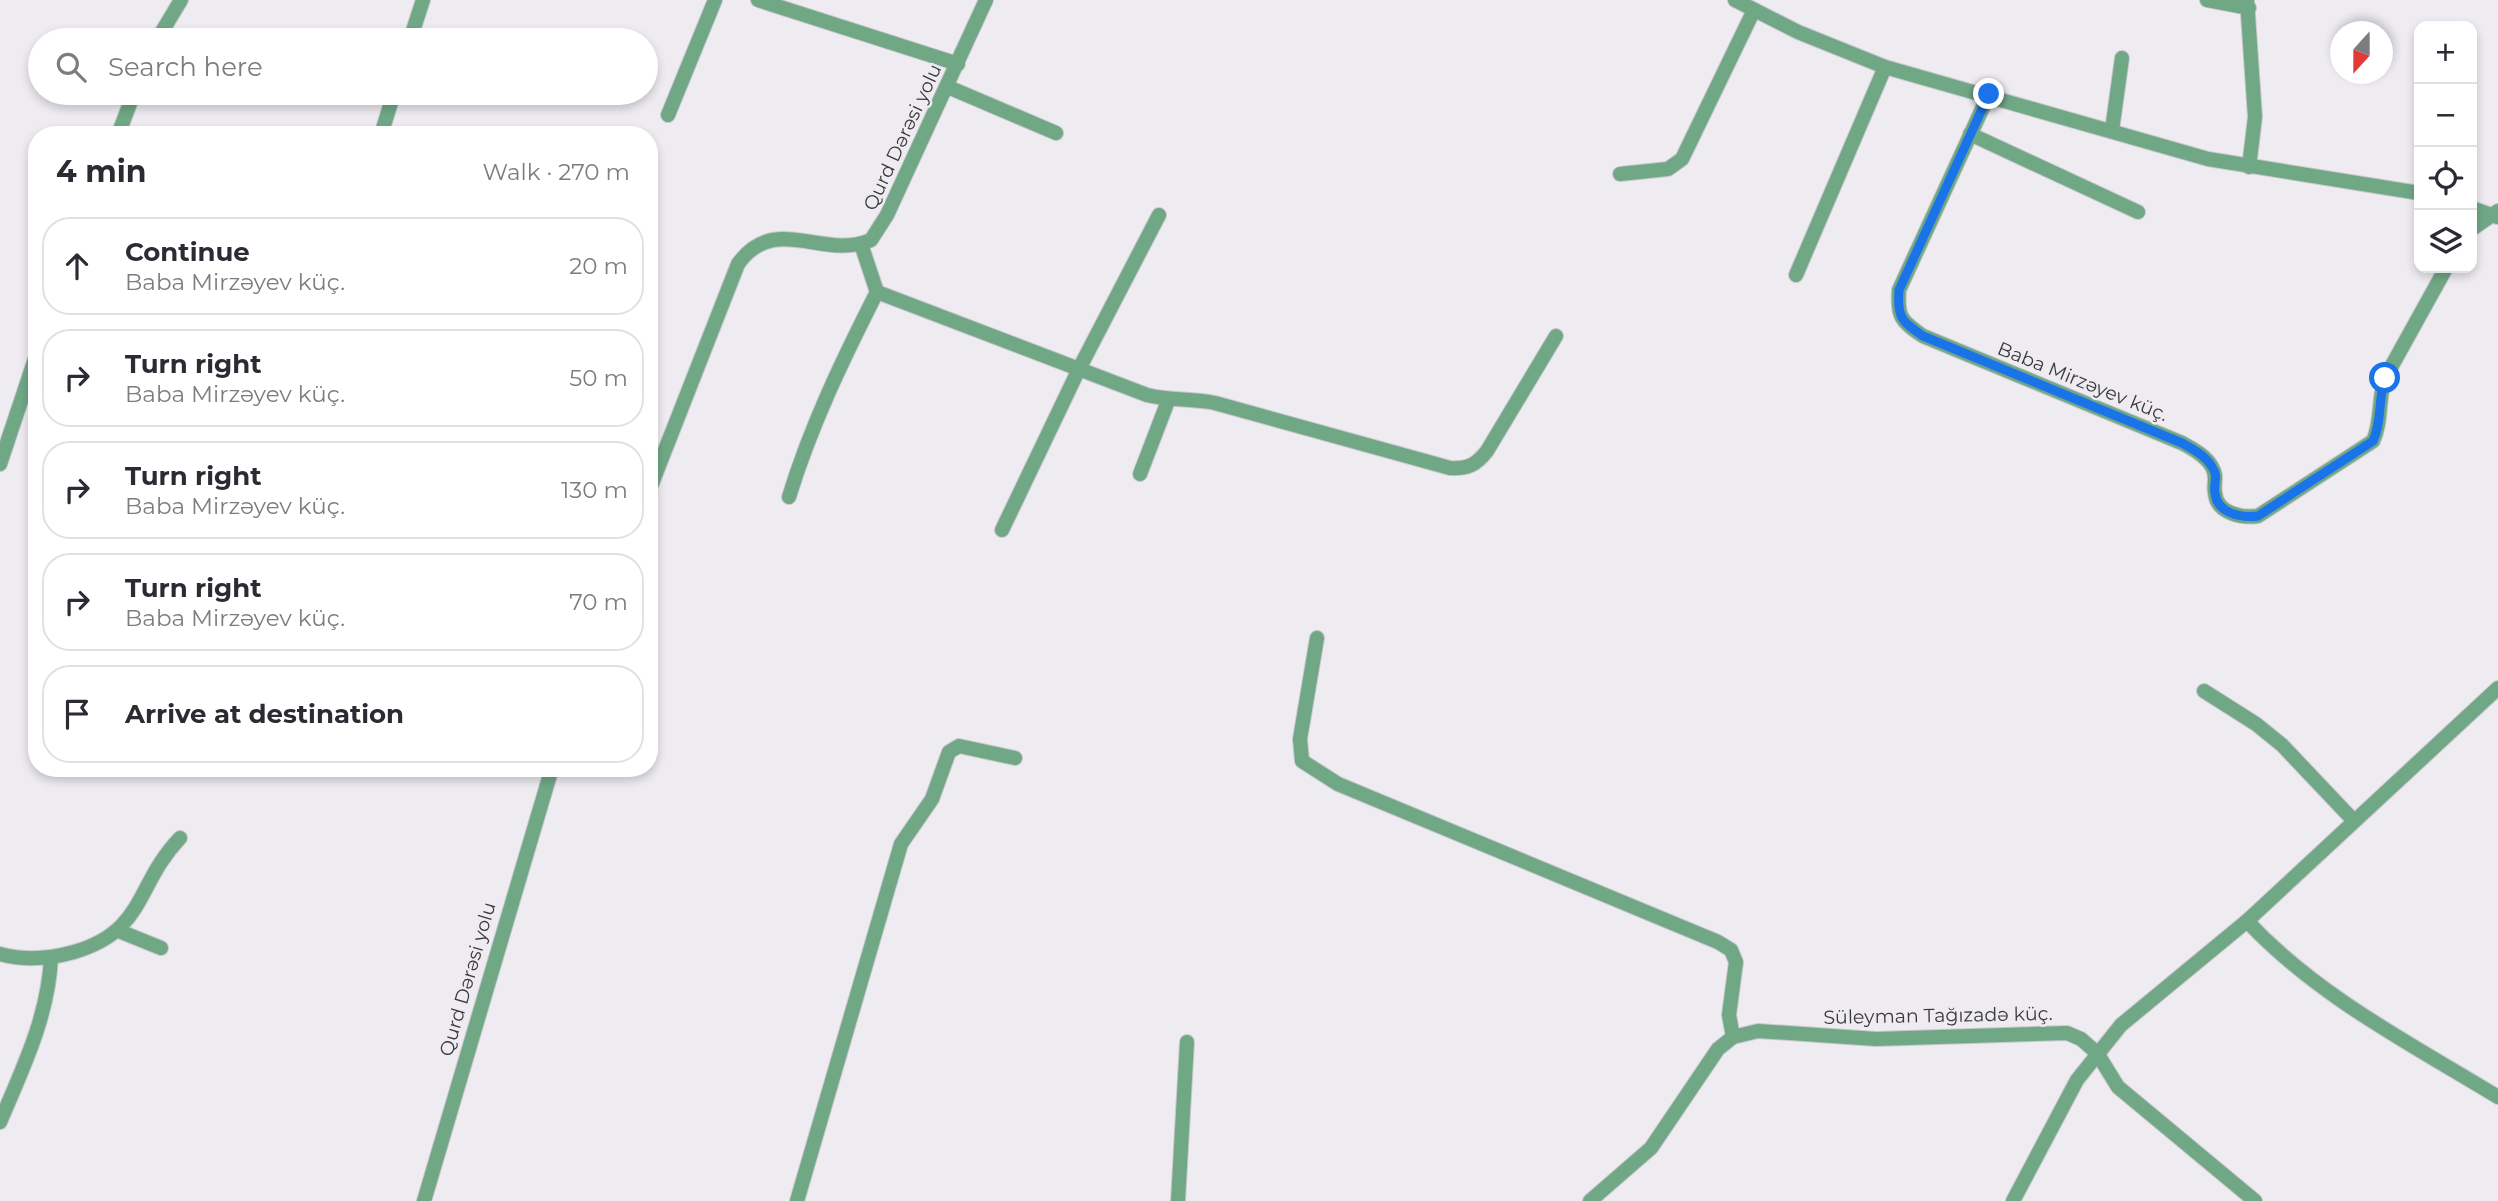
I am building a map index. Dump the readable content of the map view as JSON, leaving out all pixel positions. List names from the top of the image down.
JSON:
{
  "streets": {
    "street": ["Qurd Dərəsi yolu", "Baba Mirzəyev küç.", "Süleyman Tağızadə küç."]
  },
  "north": "bottom",
  "page": {
    "map_buttons": ["+", "−"],
    "search": "Search here",
    "heading": ["4 min", "Walk · 270 m"],
    "list": [
      ["Continue", "Baba Mirzəyev küç.", "20 m"],
      ["Turn right", "Baba Mirzəyev küç.", "50 m"],
      ["Turn right", "Baba Mirzəyev küç.", "130 m"],
      ["Turn right", "Baba Mirzəyev küç.", "70 m"],
      "Arrive at destination"
    ]
  }
}
